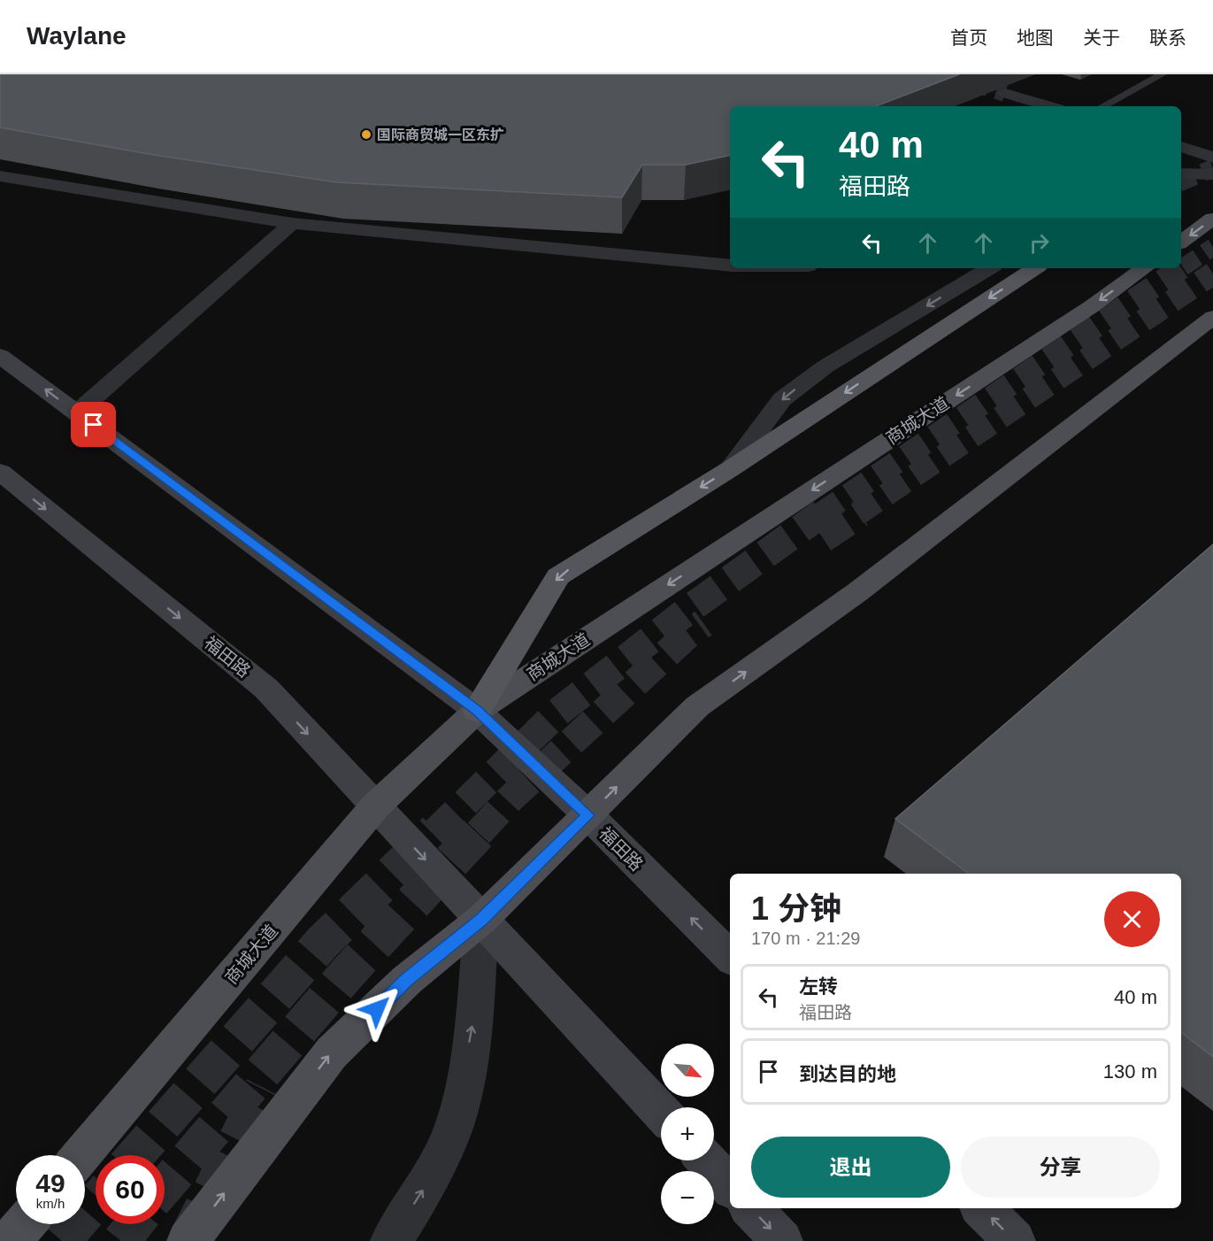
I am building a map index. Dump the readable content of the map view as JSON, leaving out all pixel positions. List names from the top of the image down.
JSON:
{
  "streets": {
    "main road": ["商城大道", "福田路"]
  },
  "crossings": [
    ["商城大道", "福田路"]
  ],
  "places": ["国际商贸城一区东扩"],
  "north": "bottom right",
  "page": {
    "header": "Waylane",
    "nav": [
      "首页",
      "地图",
      "关于",
      "联系"
    ],
    "turn": ["40 m", "福田路"],
    "heading": ["1 分钟", "170 m · 21:29"],
    "list": [
      {
        "name": "左转",
        "note": "福田路",
        "value": "40 m"
      },
      {
        "name": "到达目的地",
        "value": "130 m"
      }
    ],
    "map_buttons": ["+", "−"],
    "buttons": ["退出", "分享"],
    "speed": "49 km/h",
    "limit": "60"
  }
}
